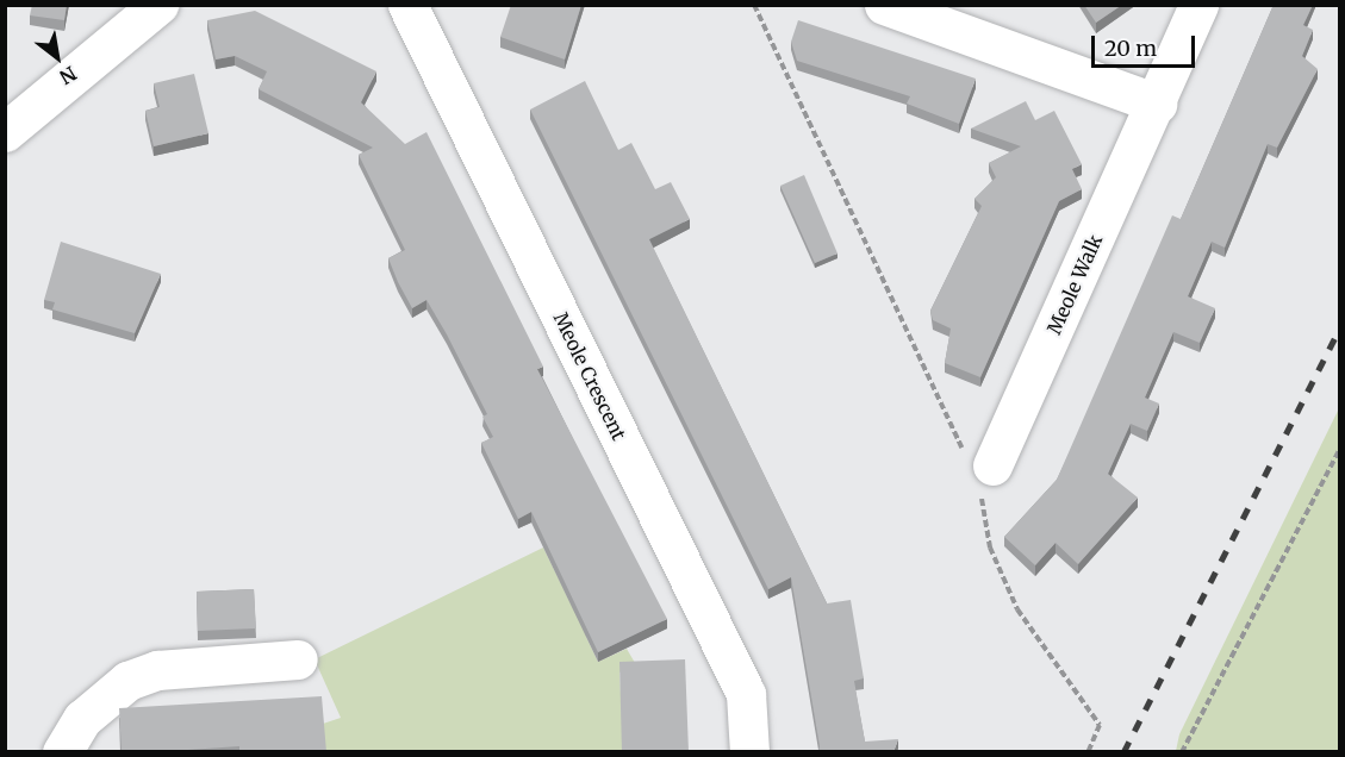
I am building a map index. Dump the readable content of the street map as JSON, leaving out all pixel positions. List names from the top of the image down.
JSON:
{
  "streets": {
    "street": ["Meole Walk", "Meole Crescent"]
  },
  "scale_bar": "20 m",
  "north": "bottom right"
}
